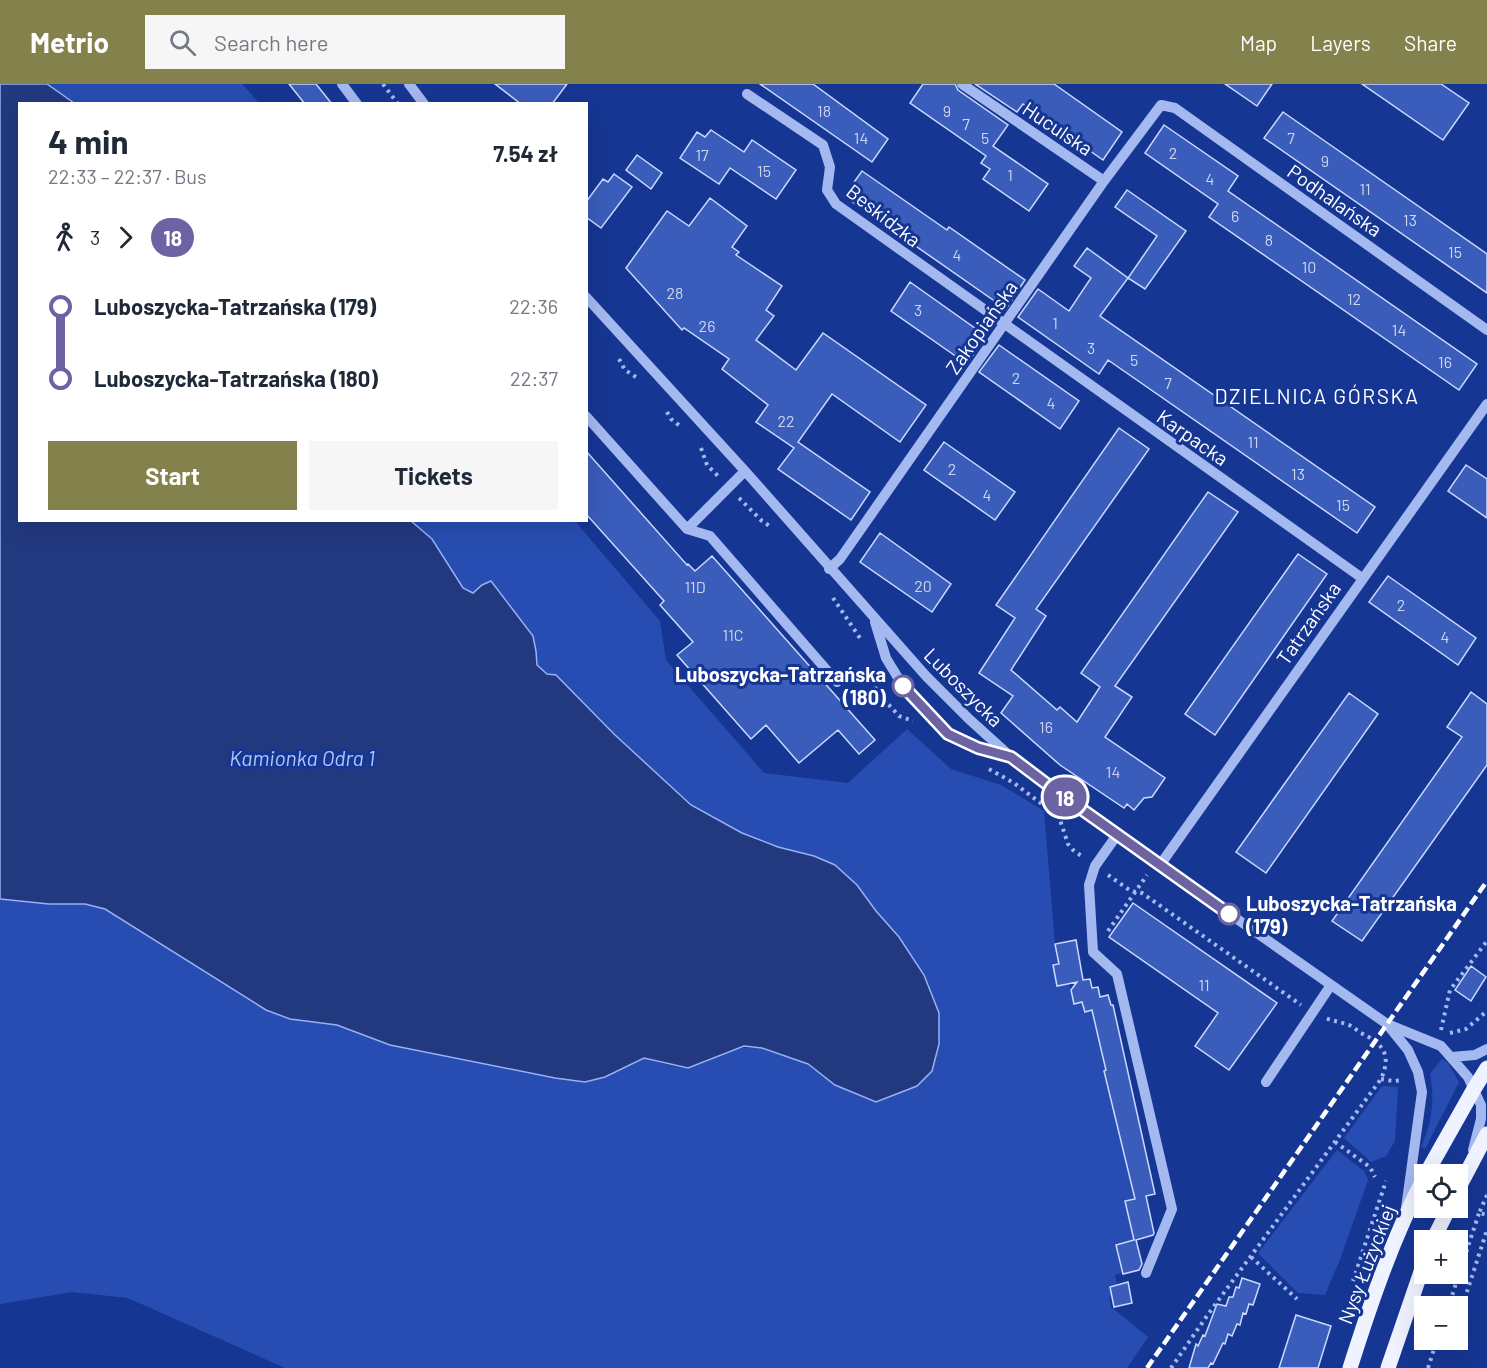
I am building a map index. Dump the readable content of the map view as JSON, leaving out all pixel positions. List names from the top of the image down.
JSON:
{
  "streets": {
    "main road": ["Nysy Łużyckiej"],
    "street": [
      "Huculska",
      "Podhalańska",
      "Beskidzka",
      "Zakopiańska",
      "Karpacka",
      "Tatrzańska",
      "Luboszycka"
    ]
  },
  "crossings": [
    ["Huculska", "Zakopiańska"],
    ["Podhalańska", "Zakopiańska"],
    ["Beskidzka", "Zakopiańska"],
    ["Beskidzka", "Karpacka"],
    ["Zakopiańska", "Karpacka"],
    ["Zakopiańska", "Luboszycka"],
    ["Karpacka", "Tatrzańska"],
    ["Tatrzańska", "Luboszycka"]
  ],
  "districts": ["DZIELNICA GÓRSKA"],
  "water": ["Kamionka Odra 1"],
  "places": ["Luboszycka-Tatrzańska (180)", "Luboszycka-Tatrzańska (179)"],
  "lines": ["bus line 18"],
  "house_numbers": [
    "18",
    "9",
    "7",
    "14",
    "5",
    "7",
    "2",
    "17",
    "9",
    "15",
    "1",
    "4",
    "11",
    "6",
    "13",
    "8",
    "15",
    "4",
    "10",
    "28",
    "12",
    "3",
    "1",
    "26",
    "14",
    "3",
    "5",
    "16",
    "2",
    "7",
    "4",
    "22",
    "11",
    "2",
    "13",
    "4",
    "15",
    "20",
    "11D",
    "2",
    "11C",
    "4",
    "16",
    "14",
    "11"
  ],
  "page": {
    "header": "Metrio",
    "search": "Search here",
    "nav": ["Map", "Layers", "Share"],
    "on_map": "18",
    "heading": ["4 min", "22:33 – 22:37 · Bus", "7.54 zł"],
    "legs": ["3", "18"],
    "list": [
      {
        "name": "Luboszycka-Tatrzańska (179)",
        "value": "22:36"
      },
      {
        "name": "Luboszycka-Tatrzańska (180)",
        "value": "22:37"
      }
    ],
    "buttons": ["Start", "Tickets"],
    "map_buttons": ["+", "−"]
  }
}
